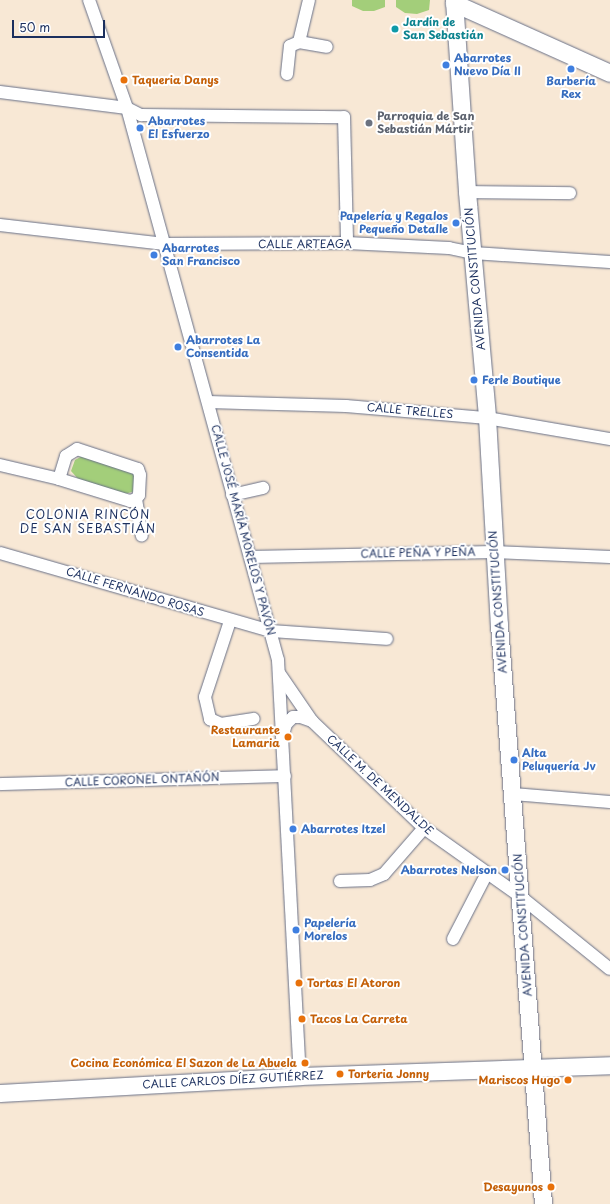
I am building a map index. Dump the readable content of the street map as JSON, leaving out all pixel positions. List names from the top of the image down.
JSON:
{
  "streets": {
    "main road": ["AVENIDA CONSTITUCIÓN", "CALLE CARLOS DÍEZ GUTIÉRREZ"],
    "street": [
      "CALLE ARTEAGA",
      "CALLE TRELLES",
      "CALLE JOSÉ MARÍA MORELOS Y PAVÓN",
      "CALLE PEÑA Y PEÑA",
      "CALLE FERNANDO ROSAS",
      "CALLE CORONEL ONTAÑÓN",
      "CALLE M. DE MENDALDE"
    ]
  },
  "crossings": [
    ["CALLE ARTEAGA", "AVENIDA CONSTITUCIÓN"],
    ["CALLE ARTEAGA", "CALLE JOSÉ MARÍA MORELOS Y PAVÓN"],
    ["AVENIDA CONSTITUCIÓN", "CALLE TRELLES"],
    ["AVENIDA CONSTITUCIÓN", "CALLE PEÑA Y PEÑA"],
    ["AVENIDA CONSTITUCIÓN", "CALLE M. DE MENDALDE"],
    ["AVENIDA CONSTITUCIÓN", "CALLE CARLOS DÍEZ GUTIÉRREZ"],
    ["CALLE TRELLES", "CALLE JOSÉ MARÍA MORELOS Y PAVÓN"],
    ["CALLE JOSÉ MARÍA MORELOS Y PAVÓN", "CALLE PEÑA Y PEÑA"],
    ["CALLE JOSÉ MARÍA MORELOS Y PAVÓN", "CALLE FERNANDO ROSAS"],
    ["CALLE JOSÉ MARÍA MORELOS Y PAVÓN", "CALLE CORONEL ONTAÑÓN"],
    ["CALLE JOSÉ MARÍA MORELOS Y PAVÓN", "CALLE M. DE MENDALDE"],
    ["CALLE JOSÉ MARÍA MORELOS Y PAVÓN", "CALLE CARLOS DÍEZ GUTIÉRREZ"]
  ],
  "districts": ["COLONIA RINCÓN DE SAN SEBASTIÁN"],
  "places": [
    "Jardín de San Sebastián",
    "Abarrotes Nuevo Día II",
    "Barbería Rex",
    "Taqueria Danys",
    "Parroquia de San Sebastián Mártir",
    "Abarrotes El Esfuerzo",
    "Papelería y Regalos Pequeño Detalle",
    "Abarrotes San Francisco",
    "Abarrotes La Consentida",
    "Ferle Boutique",
    "Restaurante Lamaria",
    "Alta Peluquería Jv",
    "Abarrotes Itzel",
    "Abarrotes Nelson",
    "Papelería Morelos",
    "Tortas El Atoron",
    "Tacos La Carreta",
    "Cocina Económica El Sazon de La Abuela",
    "Torteria Jonny",
    "Mariscos Hugo",
    "Desayunos"
  ],
  "scale_bar": "50 m"
}
